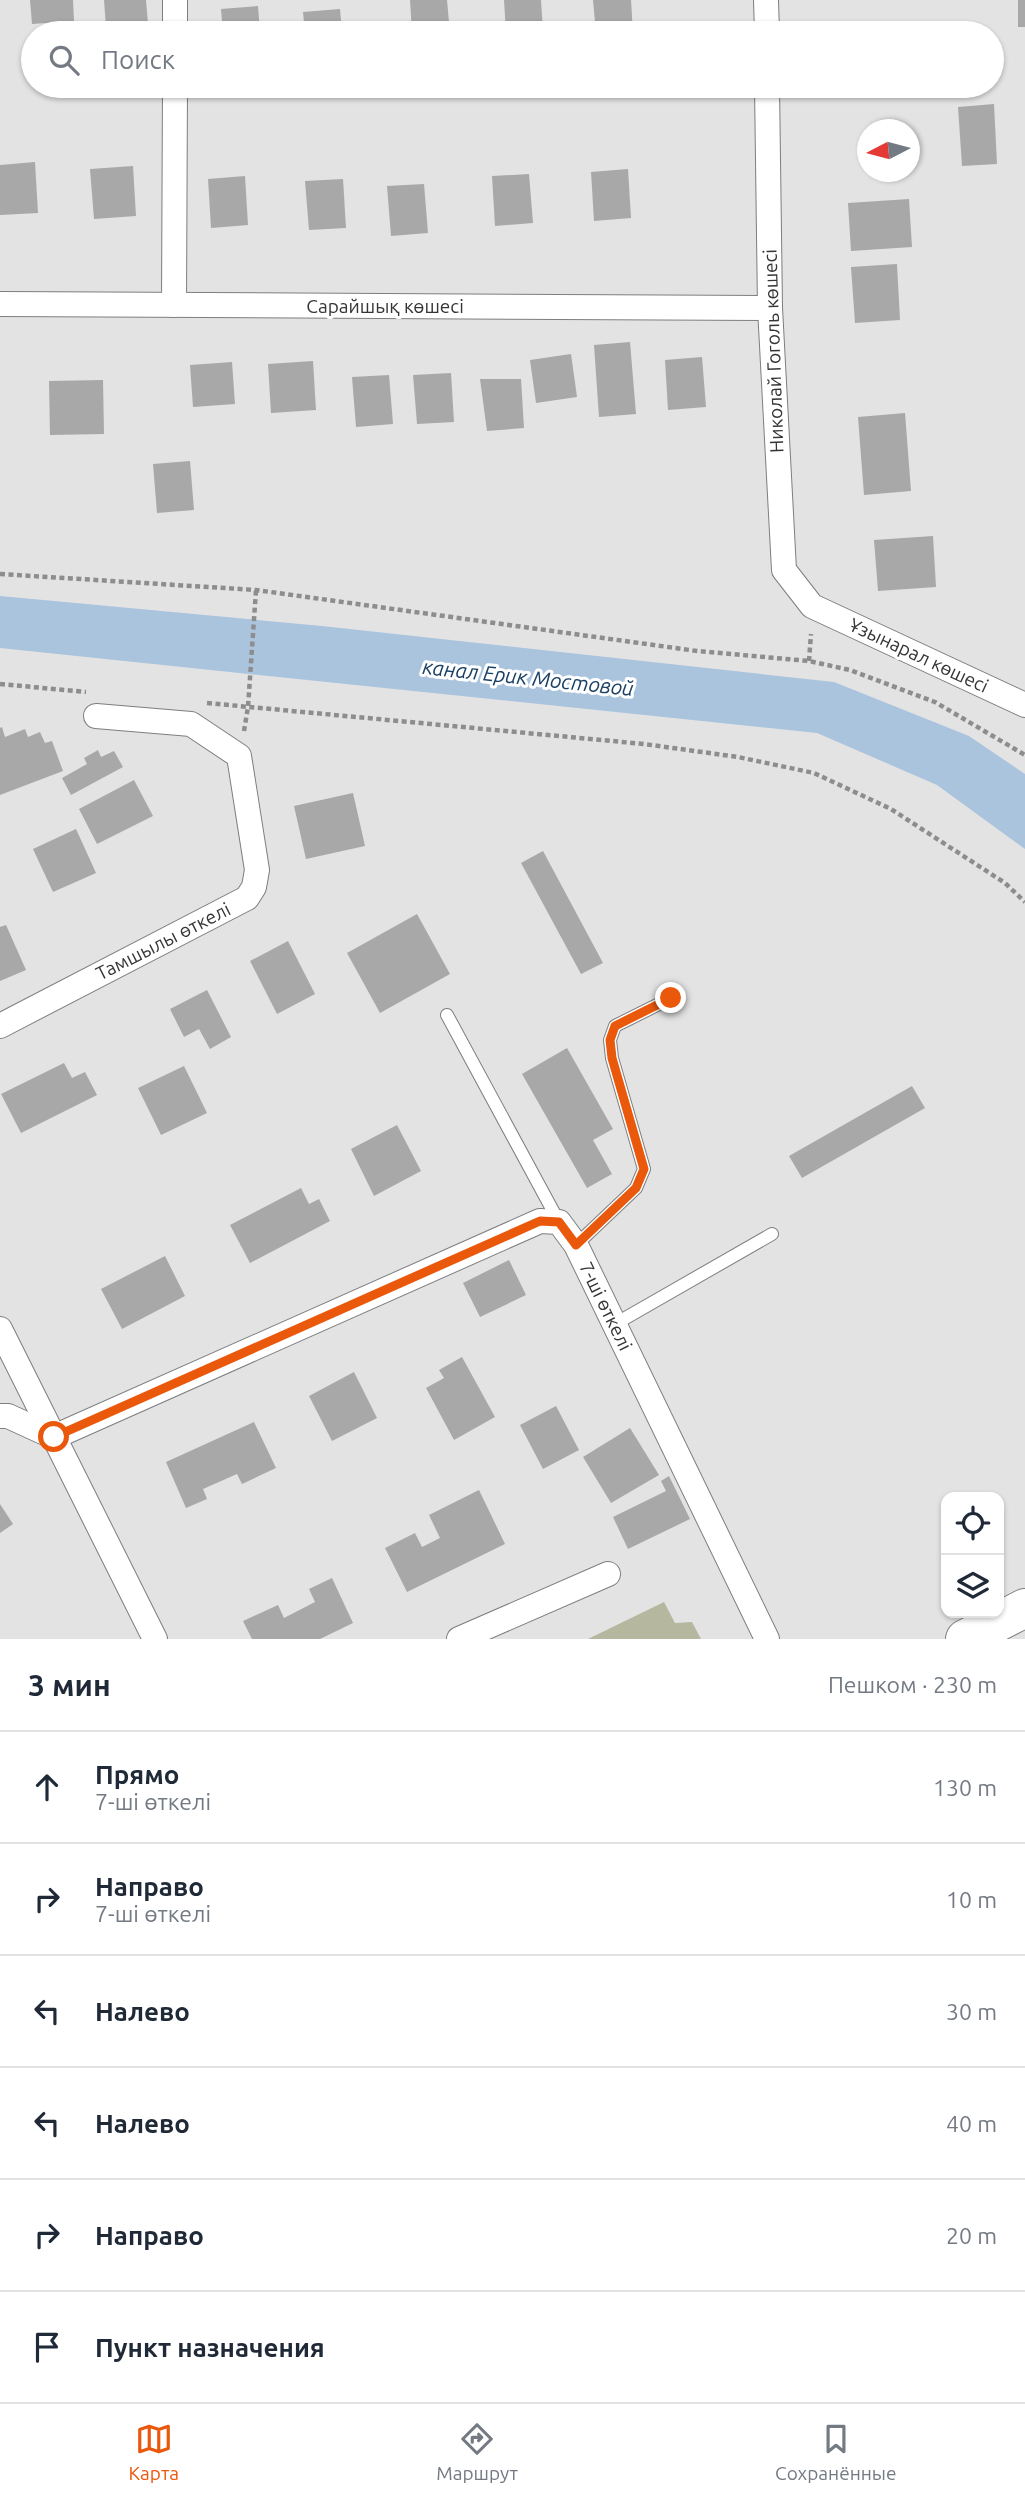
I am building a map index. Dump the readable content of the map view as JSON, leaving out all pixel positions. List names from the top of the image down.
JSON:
{
  "streets": {
    "street": [
      "Сарайшық көшесі",
      "Николай Гоголь көшесі",
      "Ұзынарал көшесі",
      "Тамшылы өткелі",
      "7-шi өткелi"
    ]
  },
  "crossings": [
    ["Сарайшық көшесі", "Николай Гоголь көшесі"],
    ["Николай Гоголь көшесі", "Ұзынарал көшесі"]
  ],
  "water": ["канал Ерик Мостовой"],
  "north": "left",
  "page": {
    "search": "Поиск",
    "heading": ["3 мин", "Пешком · 230 m"],
    "list": [
      ["Прямо", "7-шi өткелi", "130 m"],
      ["Направо", "7-шi өткелi", "10 m"],
      ["Налево", "30 m"],
      ["Налево", "40 m"],
      ["Направо", "20 m"],
      "Пункт назначения"
    ],
    "nav": ["Карта", "Маршрут", "Сохранённые"]
  }
}
